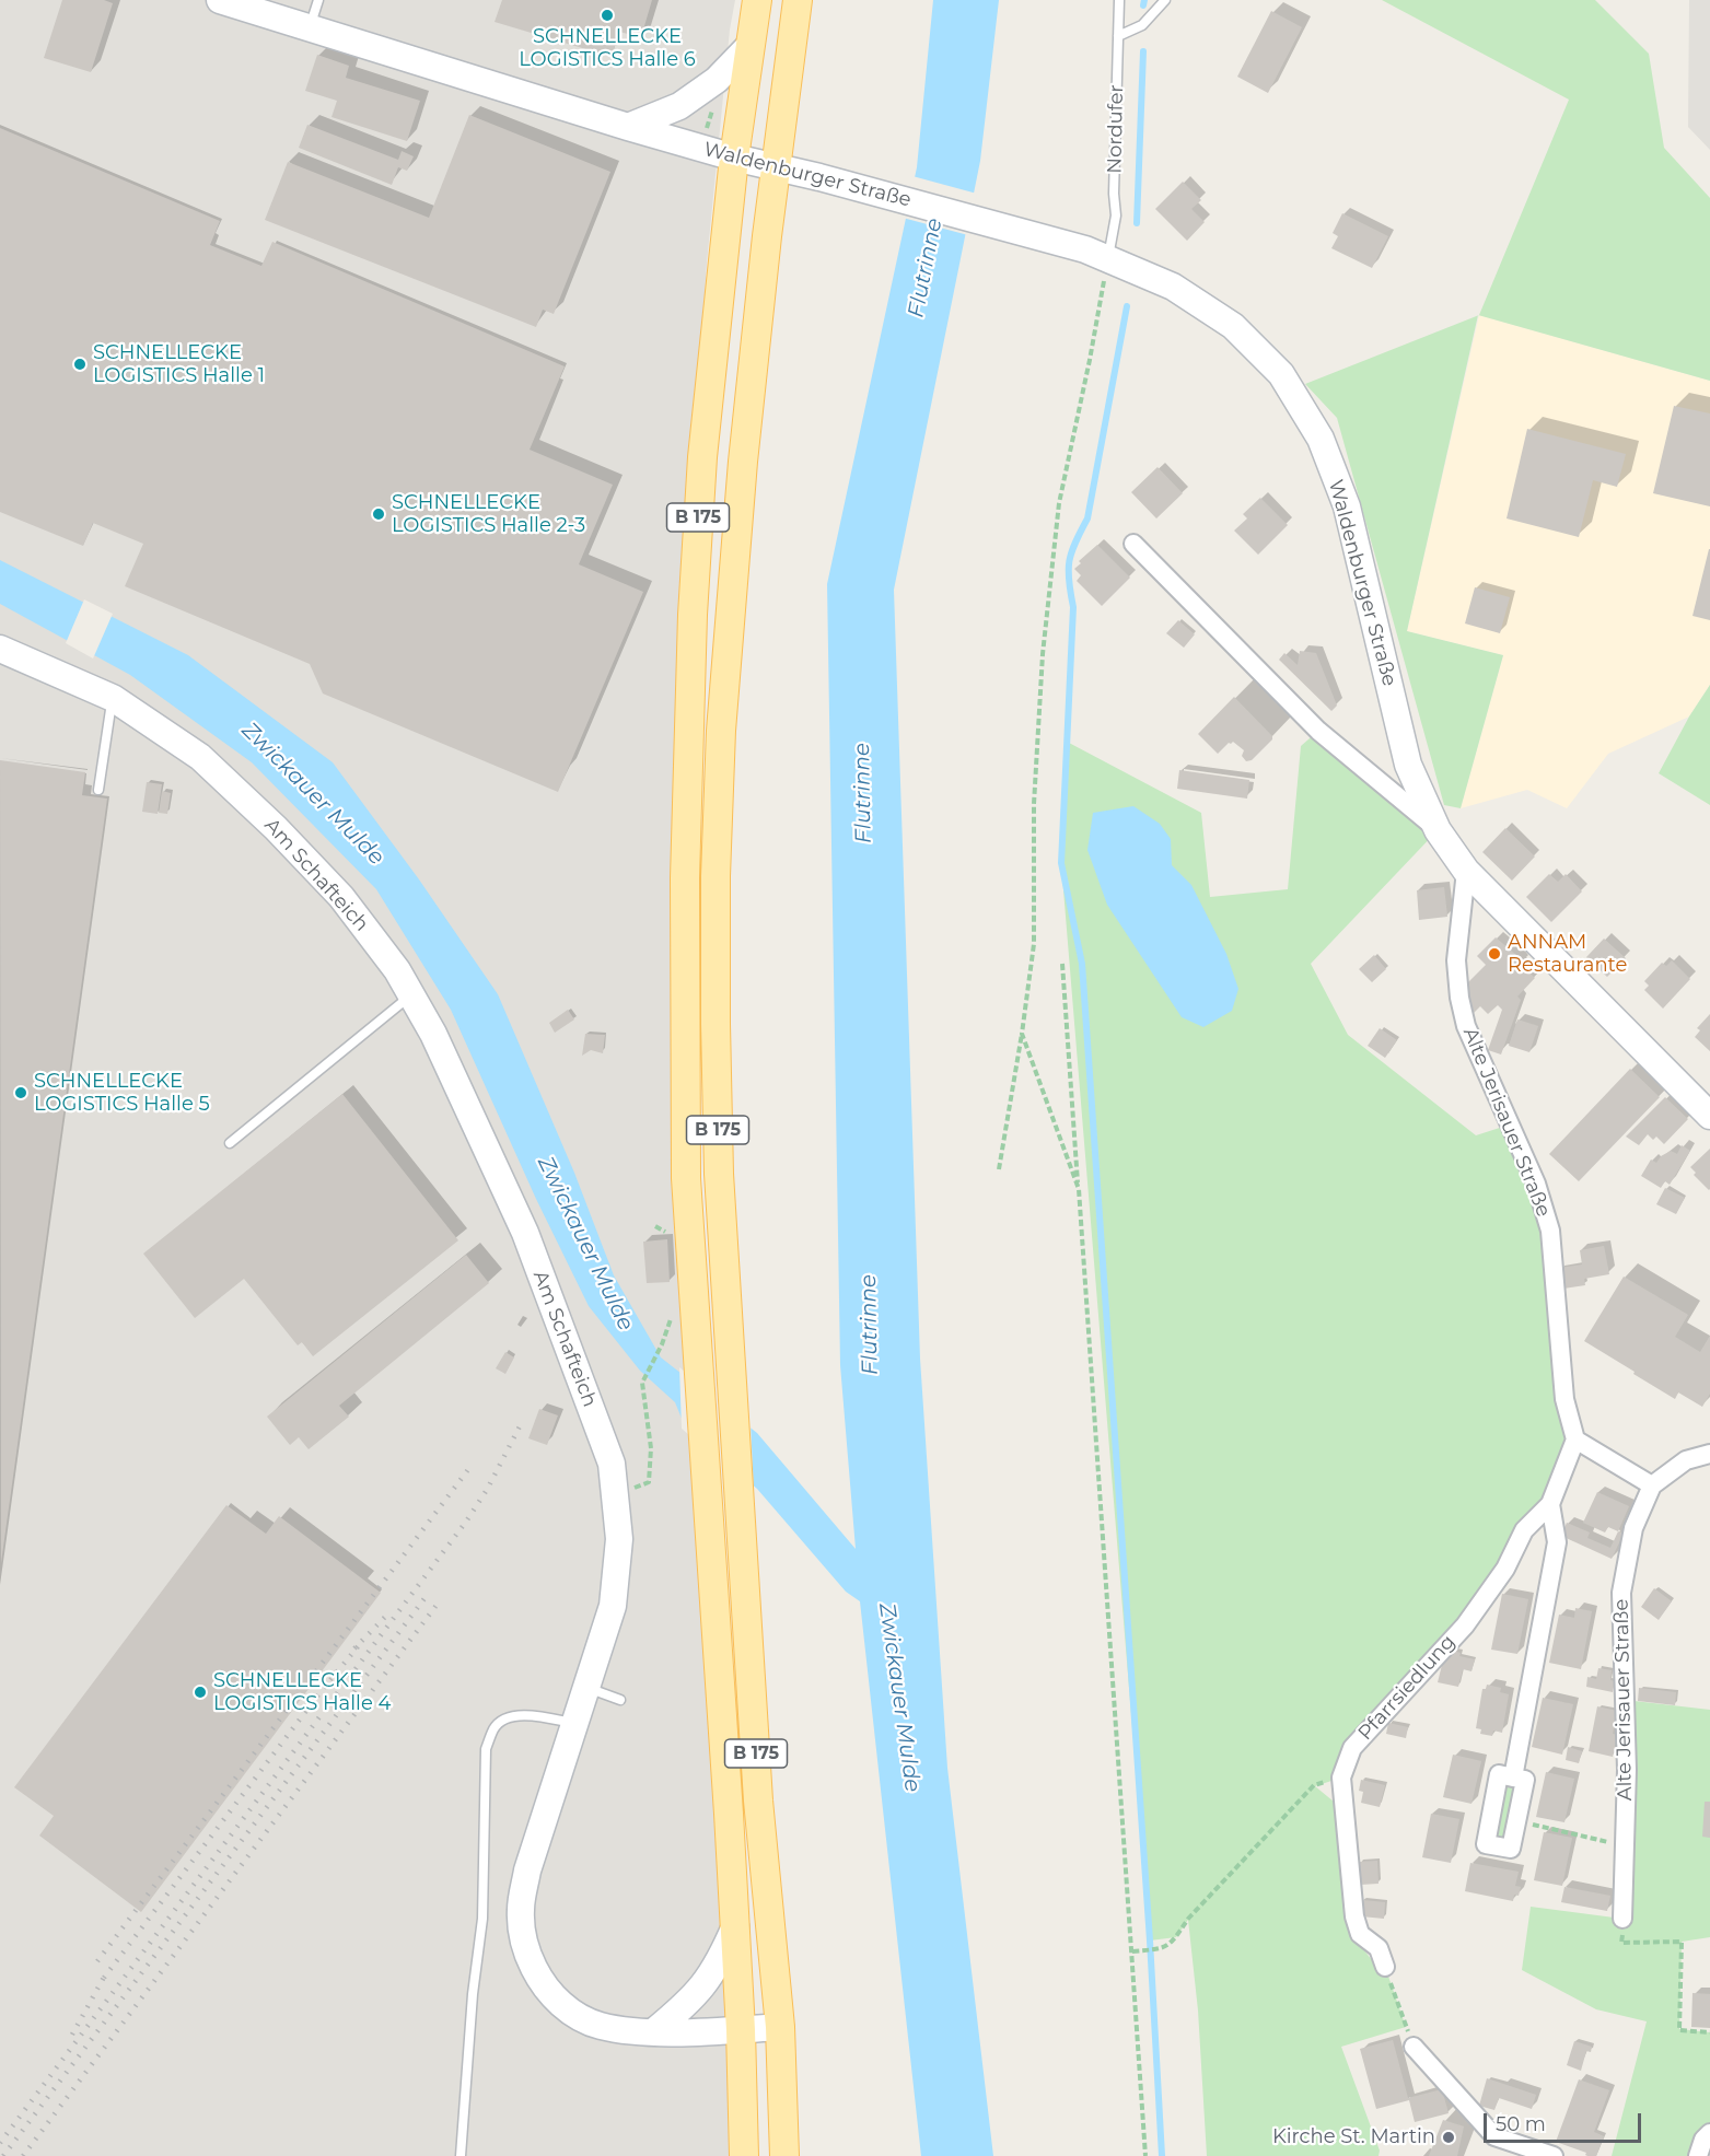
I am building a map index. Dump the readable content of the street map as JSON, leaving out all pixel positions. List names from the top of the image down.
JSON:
{
  "streets": {
    "main road": ["B 175"],
    "street": [
      "Waldenburger Straße",
      "Am Schafteich",
      "Alte Jerisauer Straße",
      "Pfarrsiedlung"
    ],
    "lane": ["Nordufer"]
  },
  "crossings": [
    ["Nordufer", "Waldenburger Straße"],
    ["Waldenburger Straße", "B 175"],
    ["Waldenburger Straße", "Alte Jerisauer Straße"],
    ["B 175", "Am Schafteich"],
    ["Alte Jerisauer Straße", "Pfarrsiedlung"]
  ],
  "water": ["Flutrinne", "Zwickauer Mulde"],
  "places": [
    "SCHNELLECKE LOGISTICS Halle 6",
    "SCHNELLECKE LOGISTICS Halle 1",
    "SCHNELLECKE LOGISTICS Halle 2-3",
    "ANNAM Restaurante",
    "SCHNELLECKE LOGISTICS Halle 5",
    "SCHNELLECKE LOGISTICS Halle 4",
    "Kirche St. Martin"
  ],
  "scale_bar": "50 m"
}
